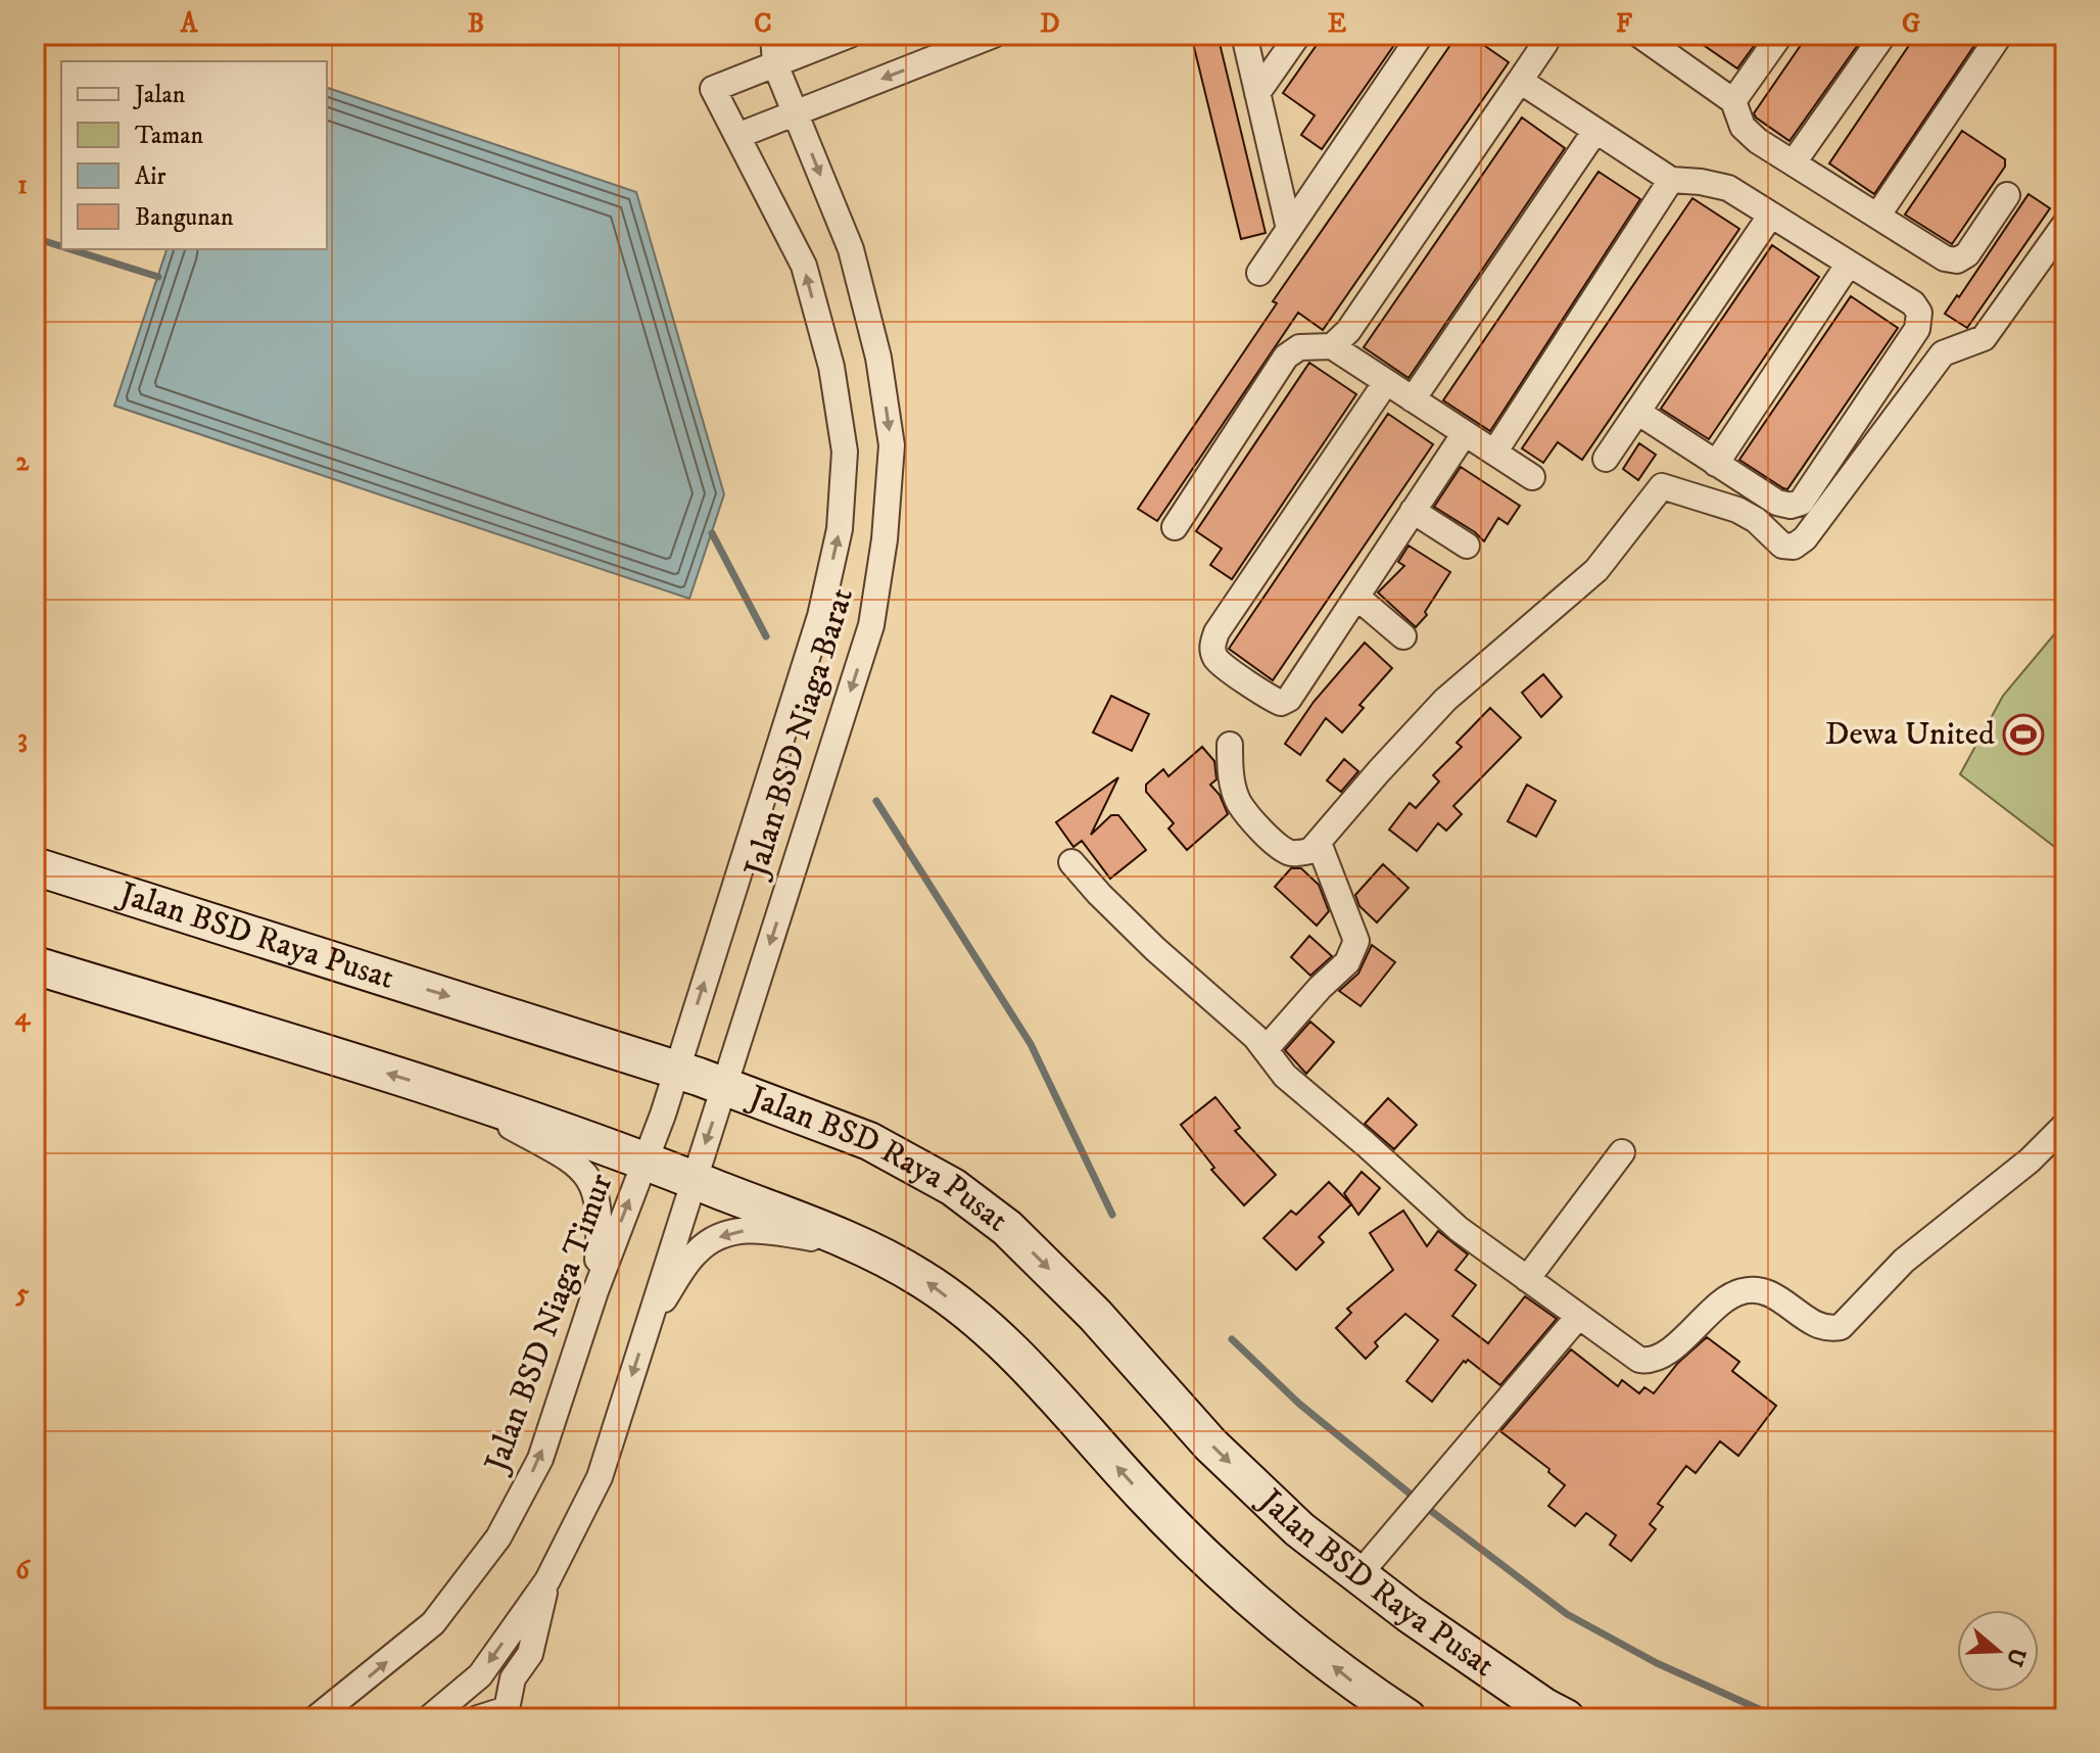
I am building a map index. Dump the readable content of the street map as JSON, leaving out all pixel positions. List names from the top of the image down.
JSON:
{
  "streets": {
    "main road": ["Jalan BSD Raya Pusat"],
    "street": ["Jalan BSD Niaga Barat", "Jalan BSD Niaga Timur"]
  },
  "crossings": [
    ["Jalan BSD Niaga Barat", "Jalan BSD Raya Pusat"],
    ["Jalan BSD Niaga Barat", "Jalan BSD Niaga Timur"]
  ],
  "places": {
    "sports": ["Dewa United"]
  },
  "legend": [
    "Jalan",
    "Taman",
    "Air",
    "Bangunan"
  ],
  "north": "right",
  "grid": {
    "columns": [
      "A",
      "B",
      "C",
      "D",
      "E",
      "F",
      "G"
    ],
    "rows": [
      "1",
      "2",
      "3",
      "4",
      "5",
      "6"
    ]
  }
}
